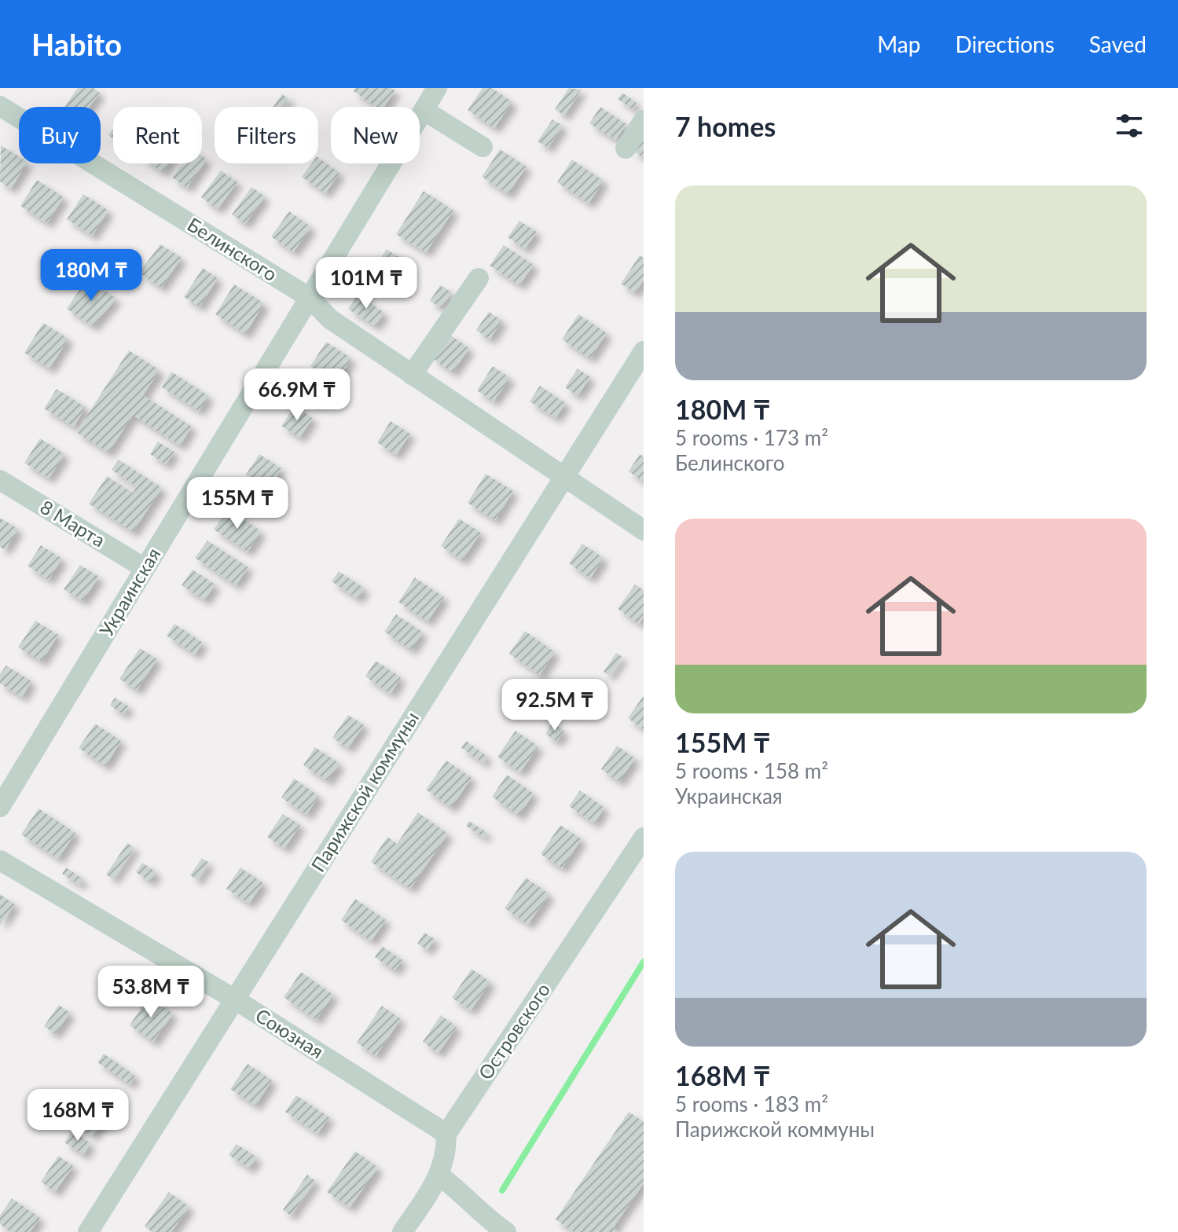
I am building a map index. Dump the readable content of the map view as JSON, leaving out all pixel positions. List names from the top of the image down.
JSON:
{
  "streets": {
    "street": [
      "Белинского",
      "8 Марта",
      "Украинская",
      "Парижской коммуны",
      "Островского",
      "Союзная"
    ]
  },
  "crossings": [
    ["Белинского", "Украинская"],
    ["Белинского", "Парижской коммуны"],
    ["8 Марта", "Украинская"],
    ["Парижской коммуны", "Союзная"],
    ["Островского", "Союзная"]
  ],
  "page": {
    "header": "Habito",
    "nav": ["Map", "Directions", "Saved"],
    "heading": "7 homes",
    "chip": [
      "Buy",
      "Rent",
      "Filters",
      "New"
    ],
    "list": [
      {
        "name": "180M ₸",
        "note": "5 rooms · 173 m² · Белинского"
      },
      {
        "name": "155M ₸",
        "note": "5 rooms · 158 m² · Украинская"
      },
      {
        "name": "168M ₸",
        "note": "5 rooms · 183 m² · Парижской коммуны"
      }
    ],
    "price": [
      "180M ₸",
      "101M ₸",
      "66.9M ₸",
      "155M ₸",
      "92.5M ₸",
      "53.8M ₸",
      "168M ₸"
    ]
  }
}
